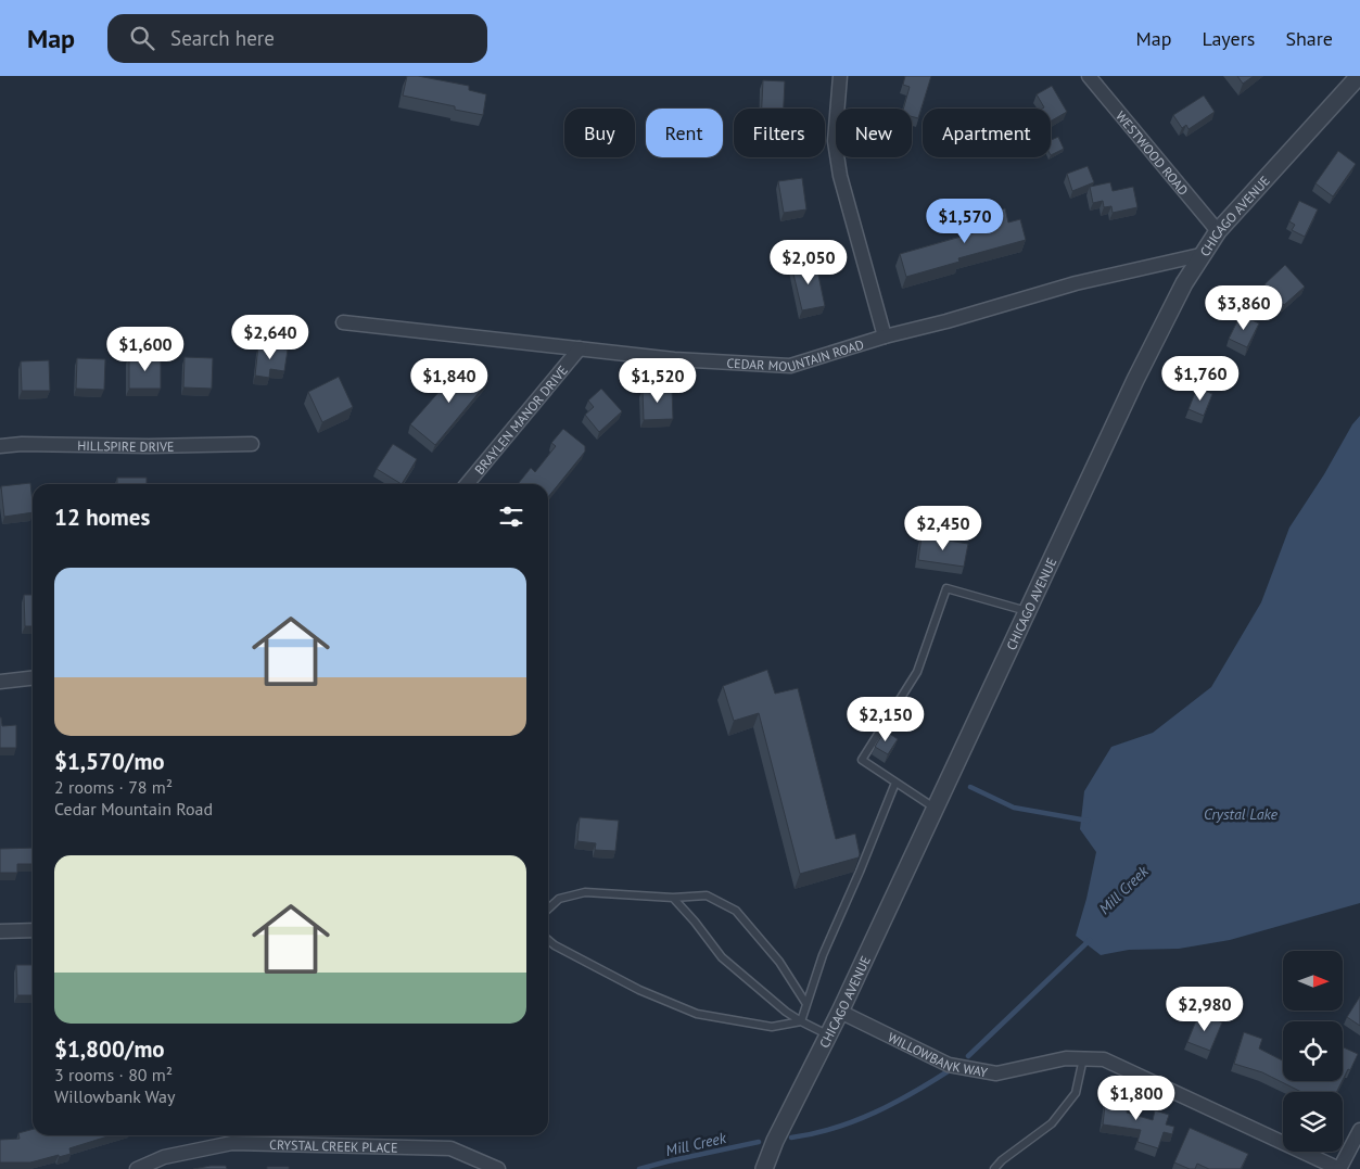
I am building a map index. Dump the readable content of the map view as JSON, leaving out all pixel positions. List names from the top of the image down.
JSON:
{
  "streets": {
    "street": [
      "WESTWOOD ROAD",
      "CHICAGO AVENUE",
      "CEDAR MOUNTAIN ROAD",
      "BRAYLEN MANOR DRIVE",
      "HILLSPIRE DRIVE",
      "WILLOWBANK WAY",
      "CRYSTAL CREEK PLACE"
    ]
  },
  "crossings": [
    ["WESTWOOD ROAD", "CHICAGO AVENUE"],
    ["CHICAGO AVENUE", "CEDAR MOUNTAIN ROAD"],
    ["CHICAGO AVENUE", "WILLOWBANK WAY"],
    ["CEDAR MOUNTAIN ROAD", "BRAYLEN MANOR DRIVE"]
  ],
  "water": ["Crystal Lake", "Mill Creek"],
  "north": "right",
  "page": {
    "header": "Map",
    "search": "Search here",
    "nav": ["Map", "Layers", "Share"],
    "chip": [
      "Buy",
      "Rent",
      "Filters",
      "New",
      "Apartment"
    ],
    "price": [
      "$1,570",
      "$2,050",
      "$3,860",
      "$2,640",
      "$1,600",
      "$1,760",
      "$1,840",
      "$1,520",
      "$2,450",
      "$2,150",
      "$2,980",
      "$1,800"
    ],
    "heading": "12 homes",
    "list": [
      {
        "name": "$1,570/mo",
        "note": "2 rooms · 78 m² · Cedar Mountain Road"
      },
      {
        "name": "$1,800/mo",
        "note": "3 rooms · 80 m² · Willowbank Way"
      }
    ]
  }
}
